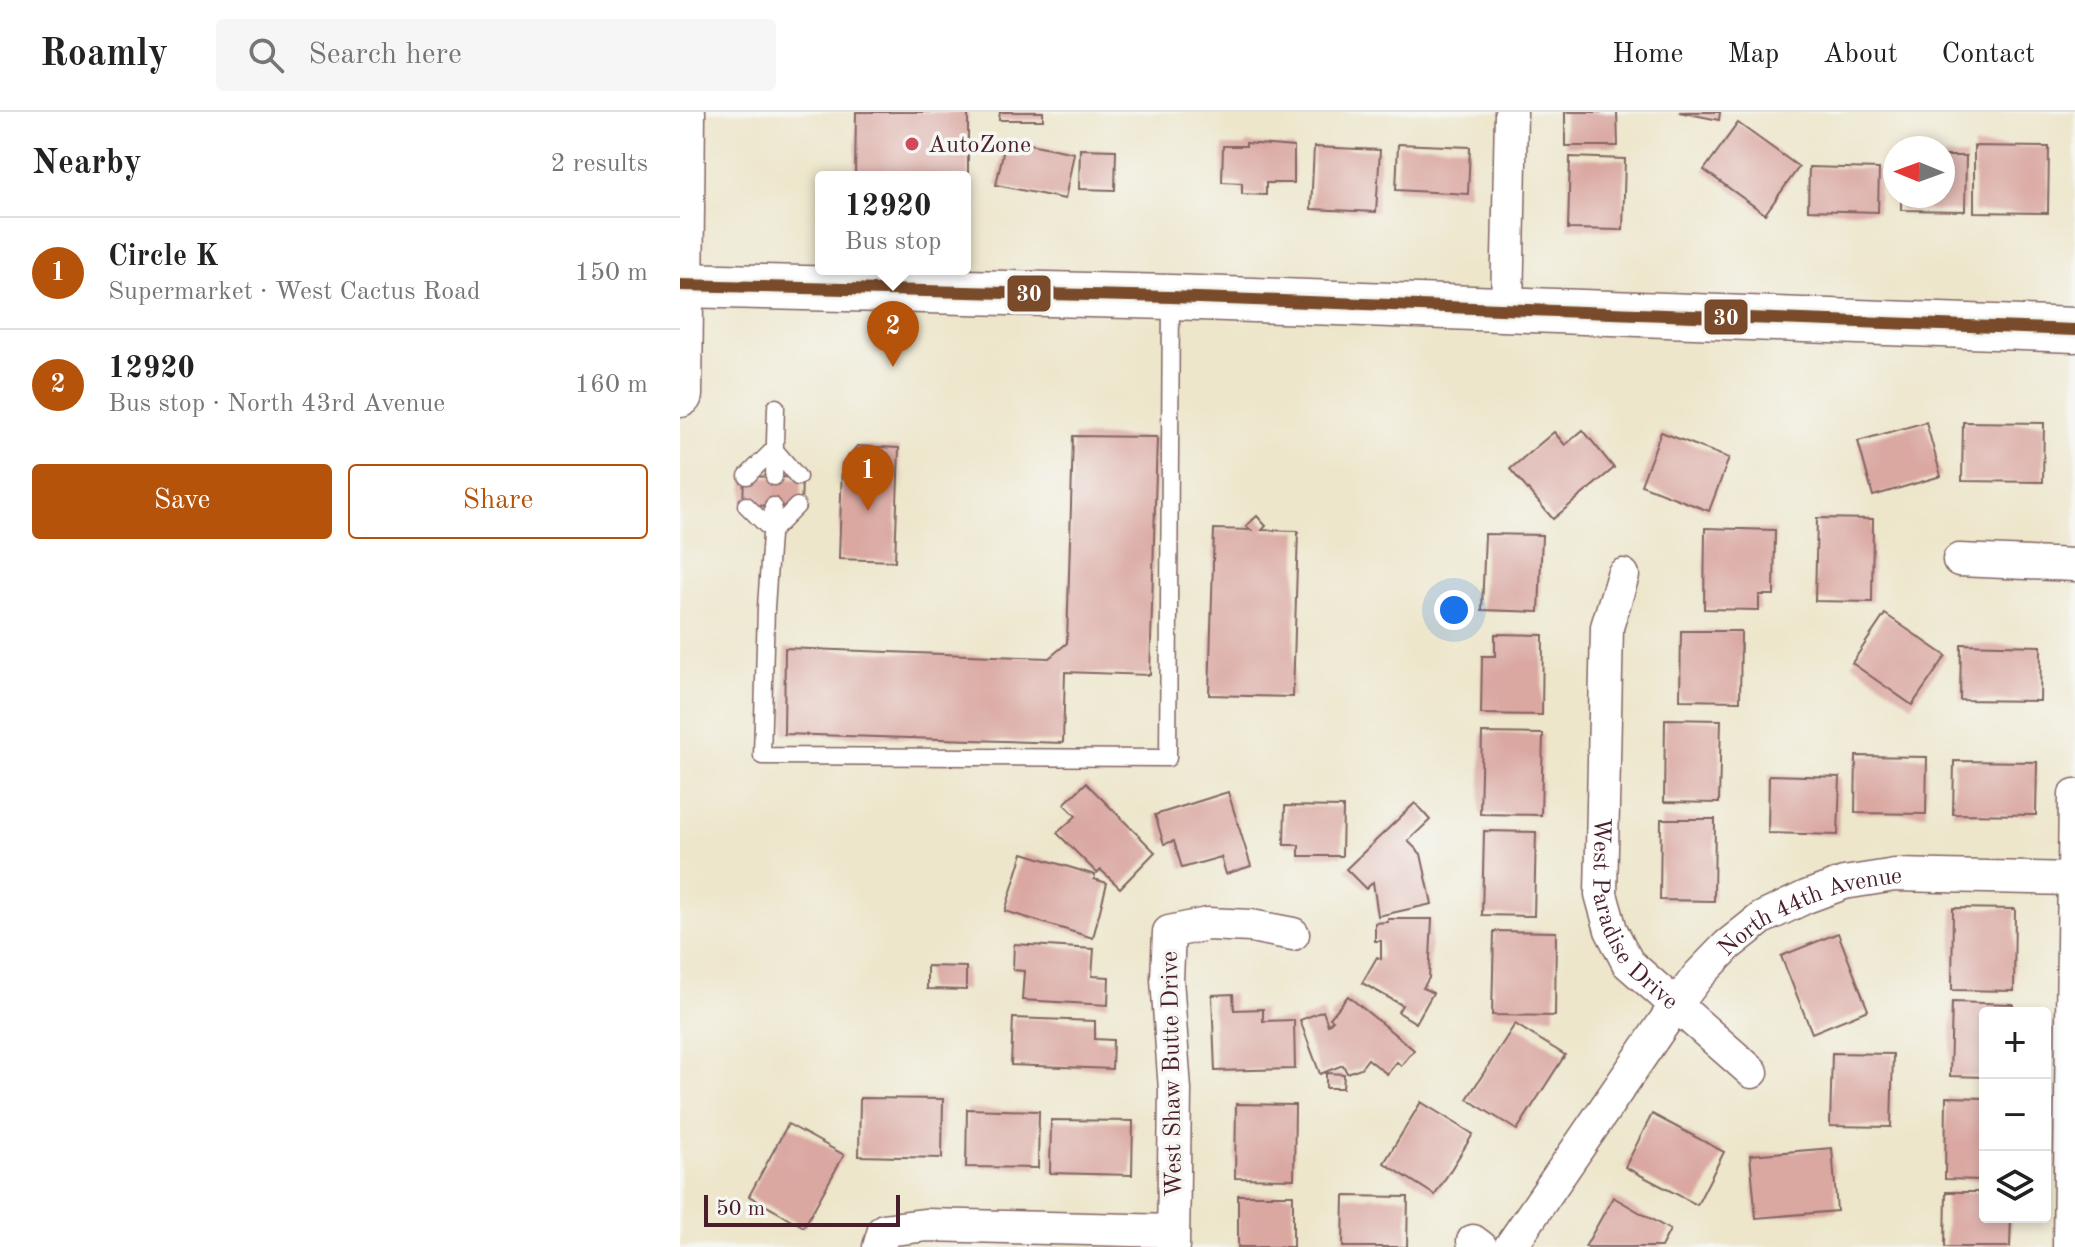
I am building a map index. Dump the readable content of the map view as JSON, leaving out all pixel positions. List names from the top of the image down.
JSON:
{
  "streets": {
    "street": ["West Paradise Drive", "North 44th Avenue", "West Shaw Butte Drive"]
  },
  "crossings": [
    ["West Paradise Drive", "North 44th Avenue"]
  ],
  "places": ["AutoZone"],
  "lines": ["transit line 30"],
  "scale_bar": "50 m",
  "north": "left",
  "page": {
    "header": "Roamly",
    "search": "Search here",
    "nav": [
      "Home",
      "Map",
      "About",
      "Contact"
    ],
    "heading": ["Nearby", "2 results"],
    "popup": ["12920", "Bus stop"],
    "list": [
      {
        "mark": "1",
        "name": "Circle K",
        "note": "Supermarket · West Cactus Road",
        "value": "150 m"
      },
      {
        "mark": "2",
        "name": "12920",
        "note": "Bus stop · North 43rd Avenue",
        "value": "160 m"
      }
    ],
    "pins": ["2", "1"],
    "buttons": ["Save", "Share"],
    "map_buttons": ["+", "−"],
    "scale": "50 m"
  }
}
